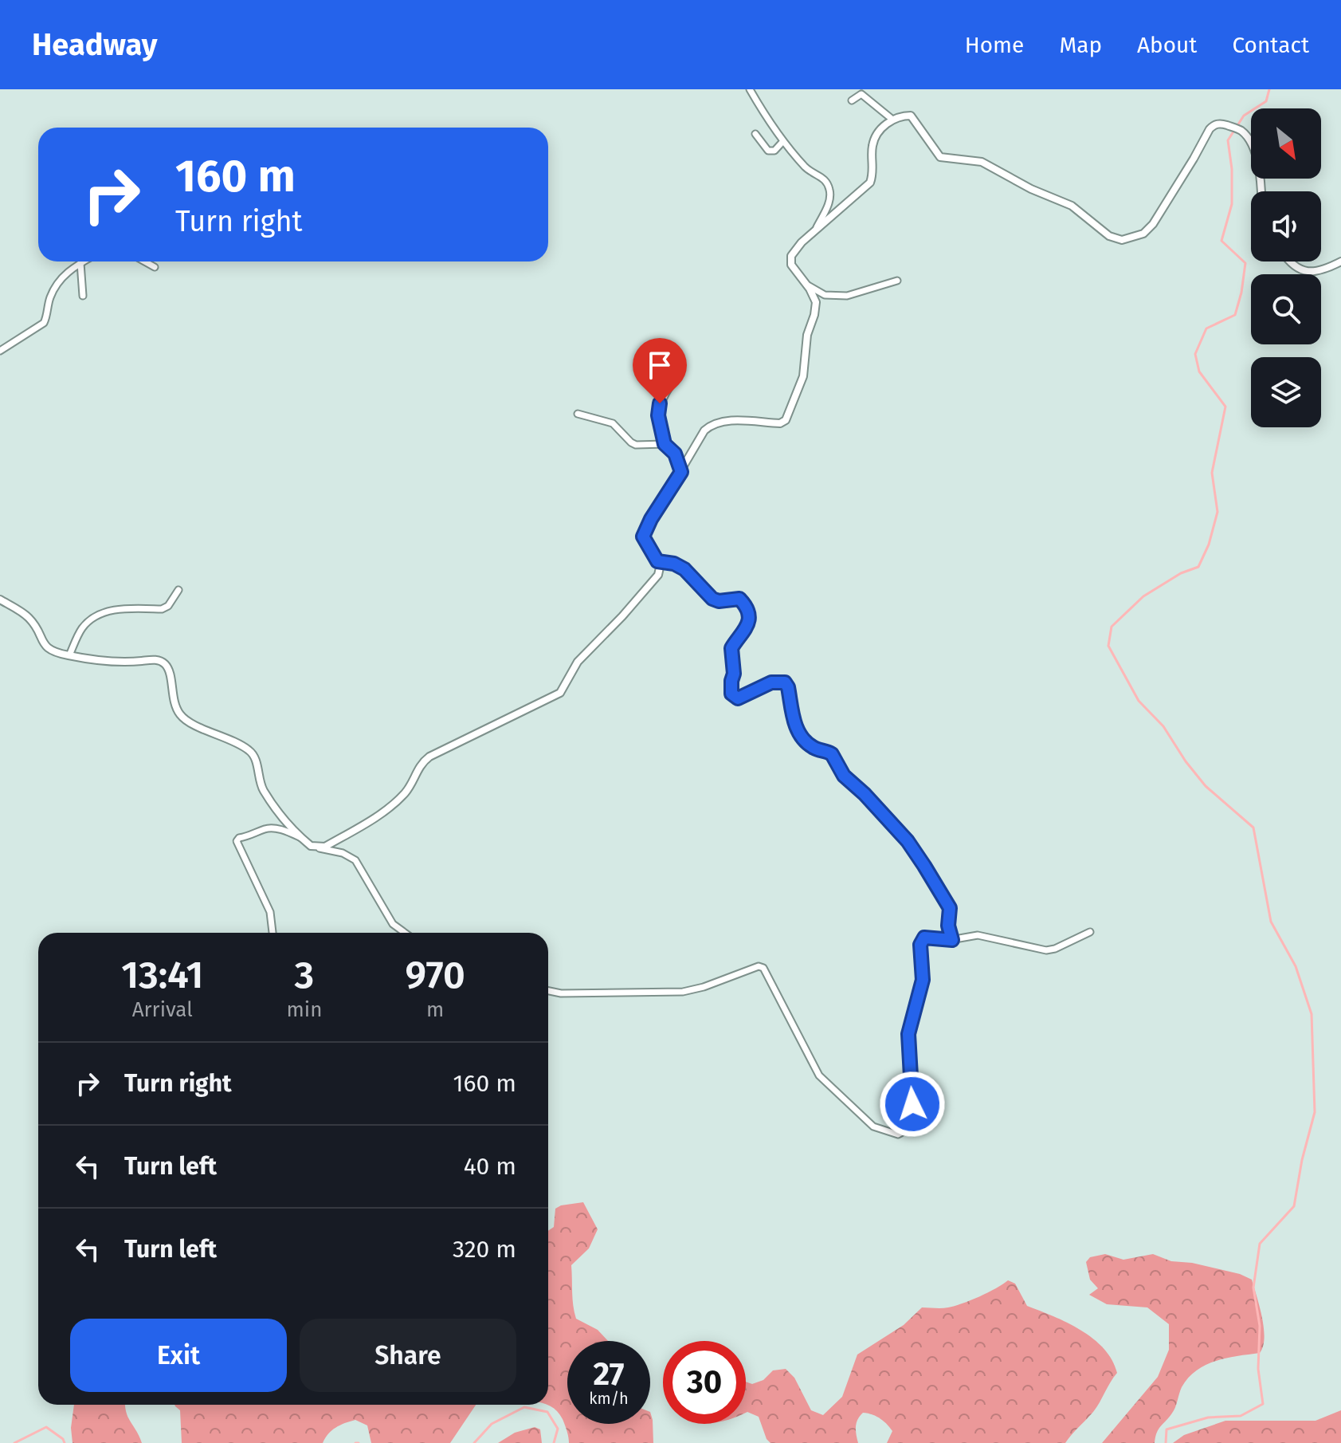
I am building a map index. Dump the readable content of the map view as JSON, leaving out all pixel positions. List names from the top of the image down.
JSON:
{
  "north": "bottom right",
  "page": {
    "header": "Headway",
    "nav": [
      "Home",
      "Map",
      "About",
      "Contact"
    ],
    "turn": ["160 m", "Turn right"],
    "eta": [
      "13:41",
      "Arrival",
      "3",
      "min",
      "970",
      "m"
    ],
    "list": [
      {
        "name": "Turn right",
        "value": "160 m"
      },
      {
        "name": "Turn left",
        "value": "40 m"
      },
      {
        "name": "Turn left",
        "value": "320 m"
      }
    ],
    "buttons": ["Exit", "Share"],
    "speed": "27 km/h",
    "limit": "30"
  }
}
